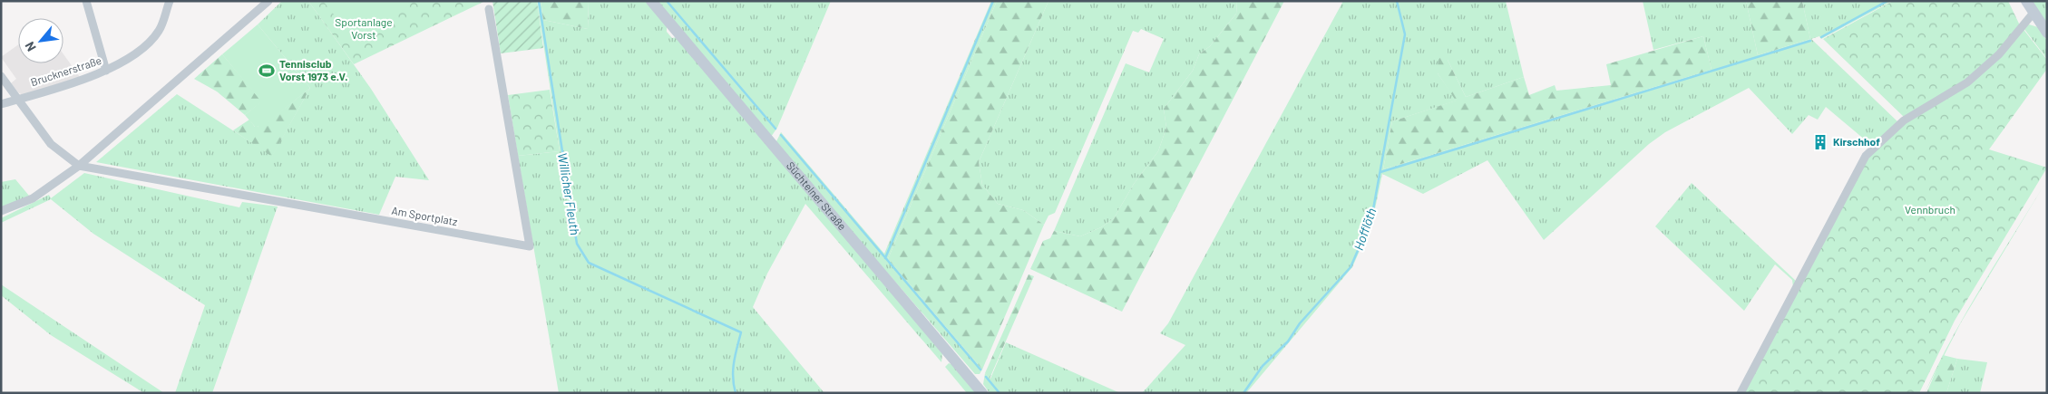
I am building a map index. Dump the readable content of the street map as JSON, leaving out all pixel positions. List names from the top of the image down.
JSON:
{
  "streets": {
    "main road": ["Süchtelner Straße"],
    "street": ["Brucknerstraße", "Am Sportplatz"]
  },
  "water": ["Willicher Fleuth", "Hofflöth"],
  "parks": ["Sportanlage Vorst", "Vennbruch"],
  "places": {
    "sports": ["Tennisclub Vorst 1973 e.V."],
    "building": ["Kirschhof"]
  },
  "north": "bottom left"
}
